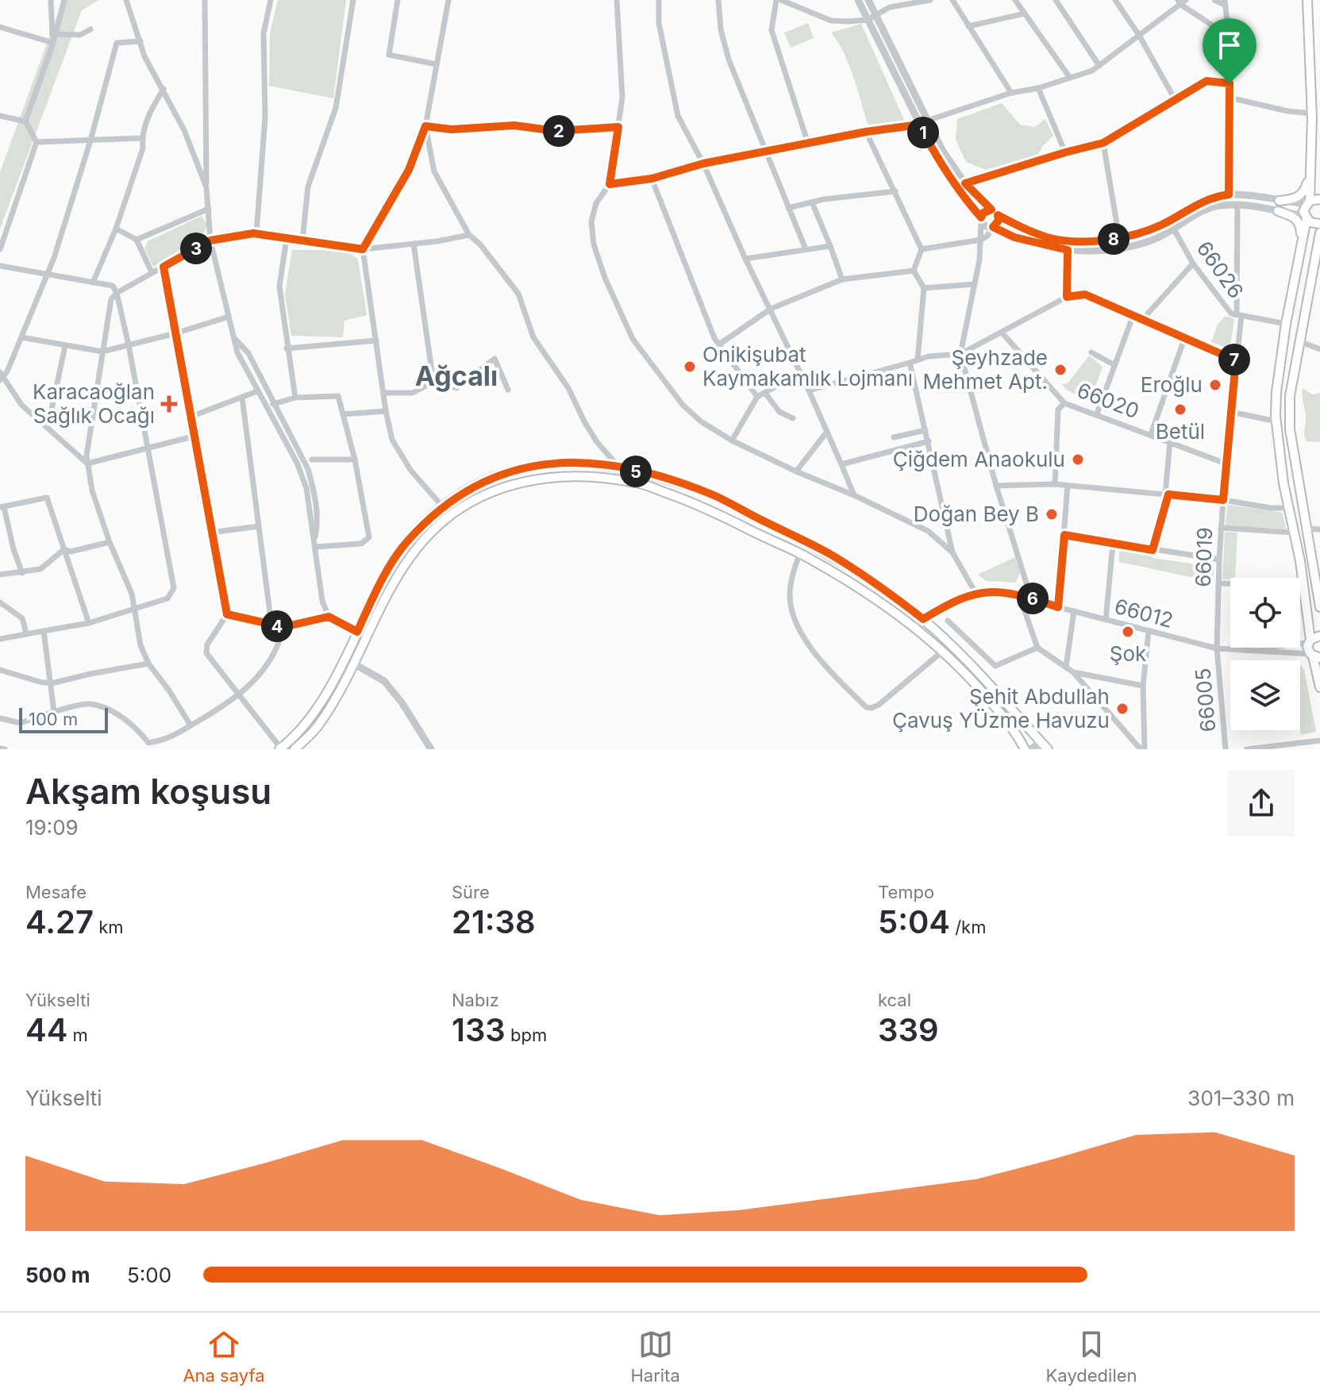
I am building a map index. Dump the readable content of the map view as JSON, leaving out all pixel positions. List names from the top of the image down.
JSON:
{
  "streets": {
    "street": [
      "66026",
      "66020",
      "66019",
      "66012",
      "66005"
    ]
  },
  "crossings": [
    ["66026", "66019"],
    ["66020", "66019"],
    ["66019", "66012"],
    ["66019", "66005"],
    ["66012", "66005"]
  ],
  "districts": ["Ağcalı"],
  "places": {
    "other": [
      "Onikişubat Kaymakamlık Lojmanı",
      "Şeyhzade Mehmet Apt.",
      "Eroğlu",
      "Betül",
      "Çiğdem Anaokulu",
      "Doğan Bey B",
      "Şok",
      "Şehit Abdullah Çavuş YÜzme Havuzu"
    ],
    "health": ["Karacaoğlan Sağlık Ocağı"]
  },
  "scale_bar": "100 m",
  "page": {
    "pins": [
      "2",
      "1",
      "8",
      "3",
      "7",
      "5",
      "6",
      "4"
    ],
    "scale": "100 m",
    "heading": ["Akşam koşusu", "19:09"],
    "stats": [
      ["Mesafe", "4.27 km"],
      ["Süre", "21:38"],
      ["Tempo", "5:04 /km"],
      ["Yükselti", "44 m"],
      ["Nabız", "133 bpm"],
      ["kcal", "339"]
    ],
    "chart": ["Yükselti", "301–330 m"],
    "list": [
      {
        "name": "500 m",
        "note": "5:00"
      }
    ],
    "tabs": ["Ana sayfa", "Harita", "Kaydedilen"]
  }
}
